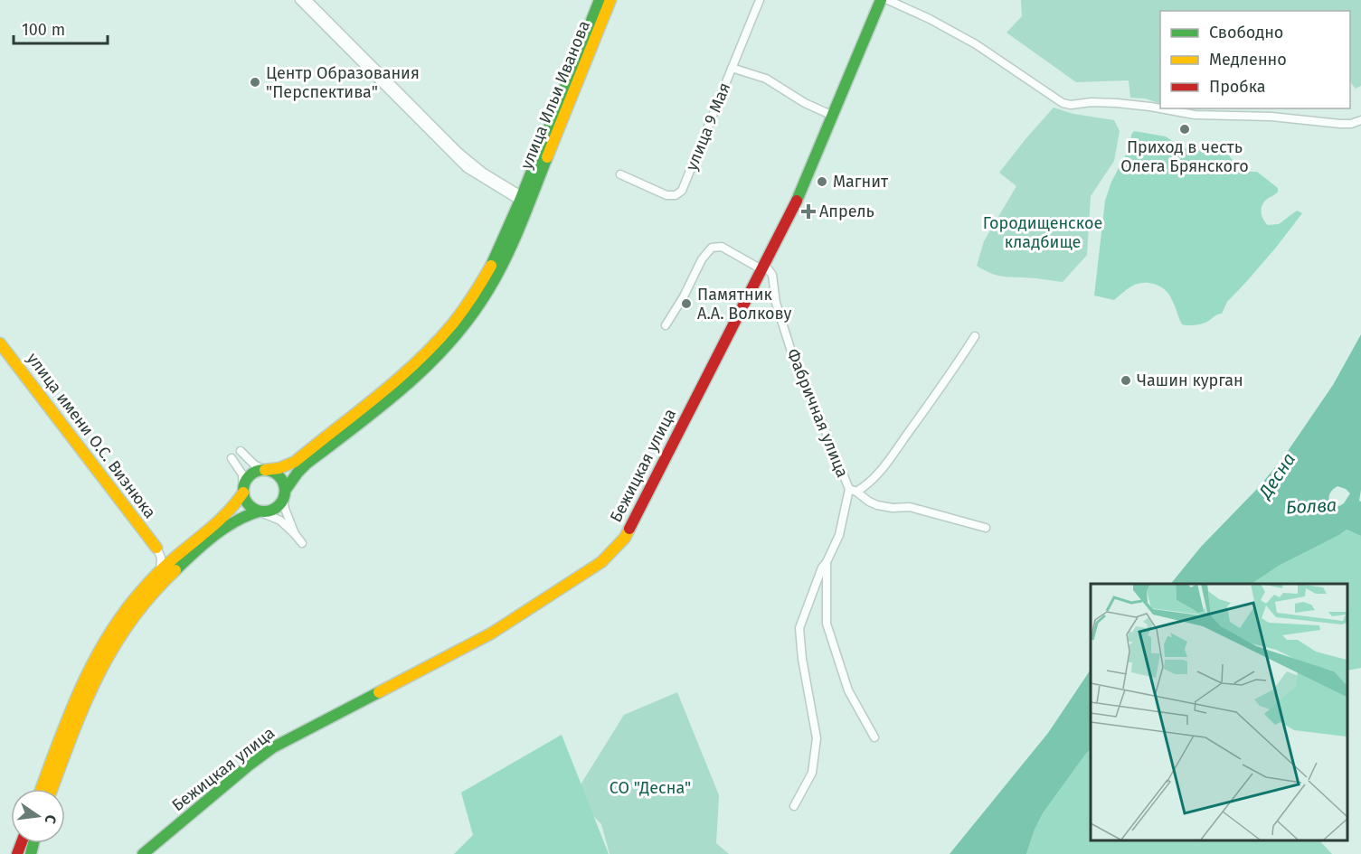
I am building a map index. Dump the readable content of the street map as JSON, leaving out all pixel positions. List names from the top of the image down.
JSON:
{
  "streets": {
    "main road": ["улица Ильи Иванова", "улица имени О.С. Визнюка", "Бежицкая улица"],
    "street": ["улица 9 Мая", "Фабричная улица"]
  },
  "crossings": [
    ["Фабричная улица", "Бежицкая улица"]
  ],
  "water": ["Десна", "Болва"],
  "parks": ["Городищенское кладбище", "СО \"Десна\""],
  "places": {
    "other": [
      "Центр Образования \"Перспектива\"",
      "Приход в честь Олега Брянского",
      "Магнит",
      "Памятник А.А. Волкову",
      "Чашин курган"
    ],
    "health": ["Апрель"]
  },
  "legend": ["Свободно", "Медленно", "Пробка"],
  "scale_bar": "100 m",
  "north": "right"
}
